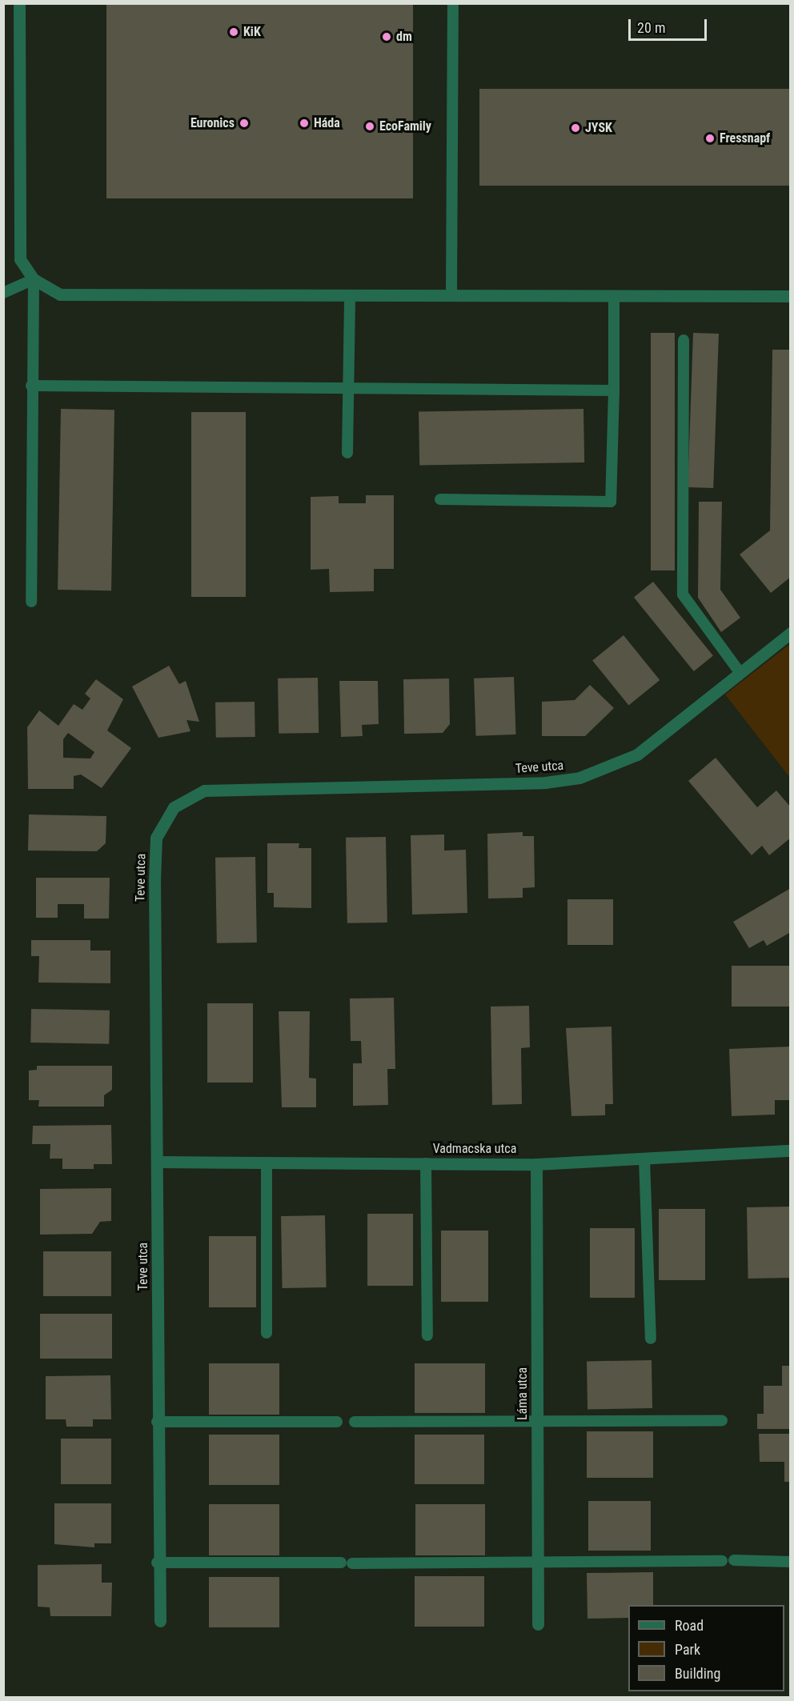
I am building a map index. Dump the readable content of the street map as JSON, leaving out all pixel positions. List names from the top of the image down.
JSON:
{
  "streets": {
    "street": ["Teve utca", "Vadmacska utca", "Láma utca"]
  },
  "crossings": [
    ["Teve utca", "Vadmacska utca"],
    ["Vadmacska utca", "Láma utca"]
  ],
  "places": [
    "KiK",
    "dm",
    "Euronics",
    "Háda",
    "EcoFamily",
    "JYSK",
    "Fressnapf"
  ],
  "legend": ["Road", "Park", "Building"],
  "scale_bar": "20 m"
}
